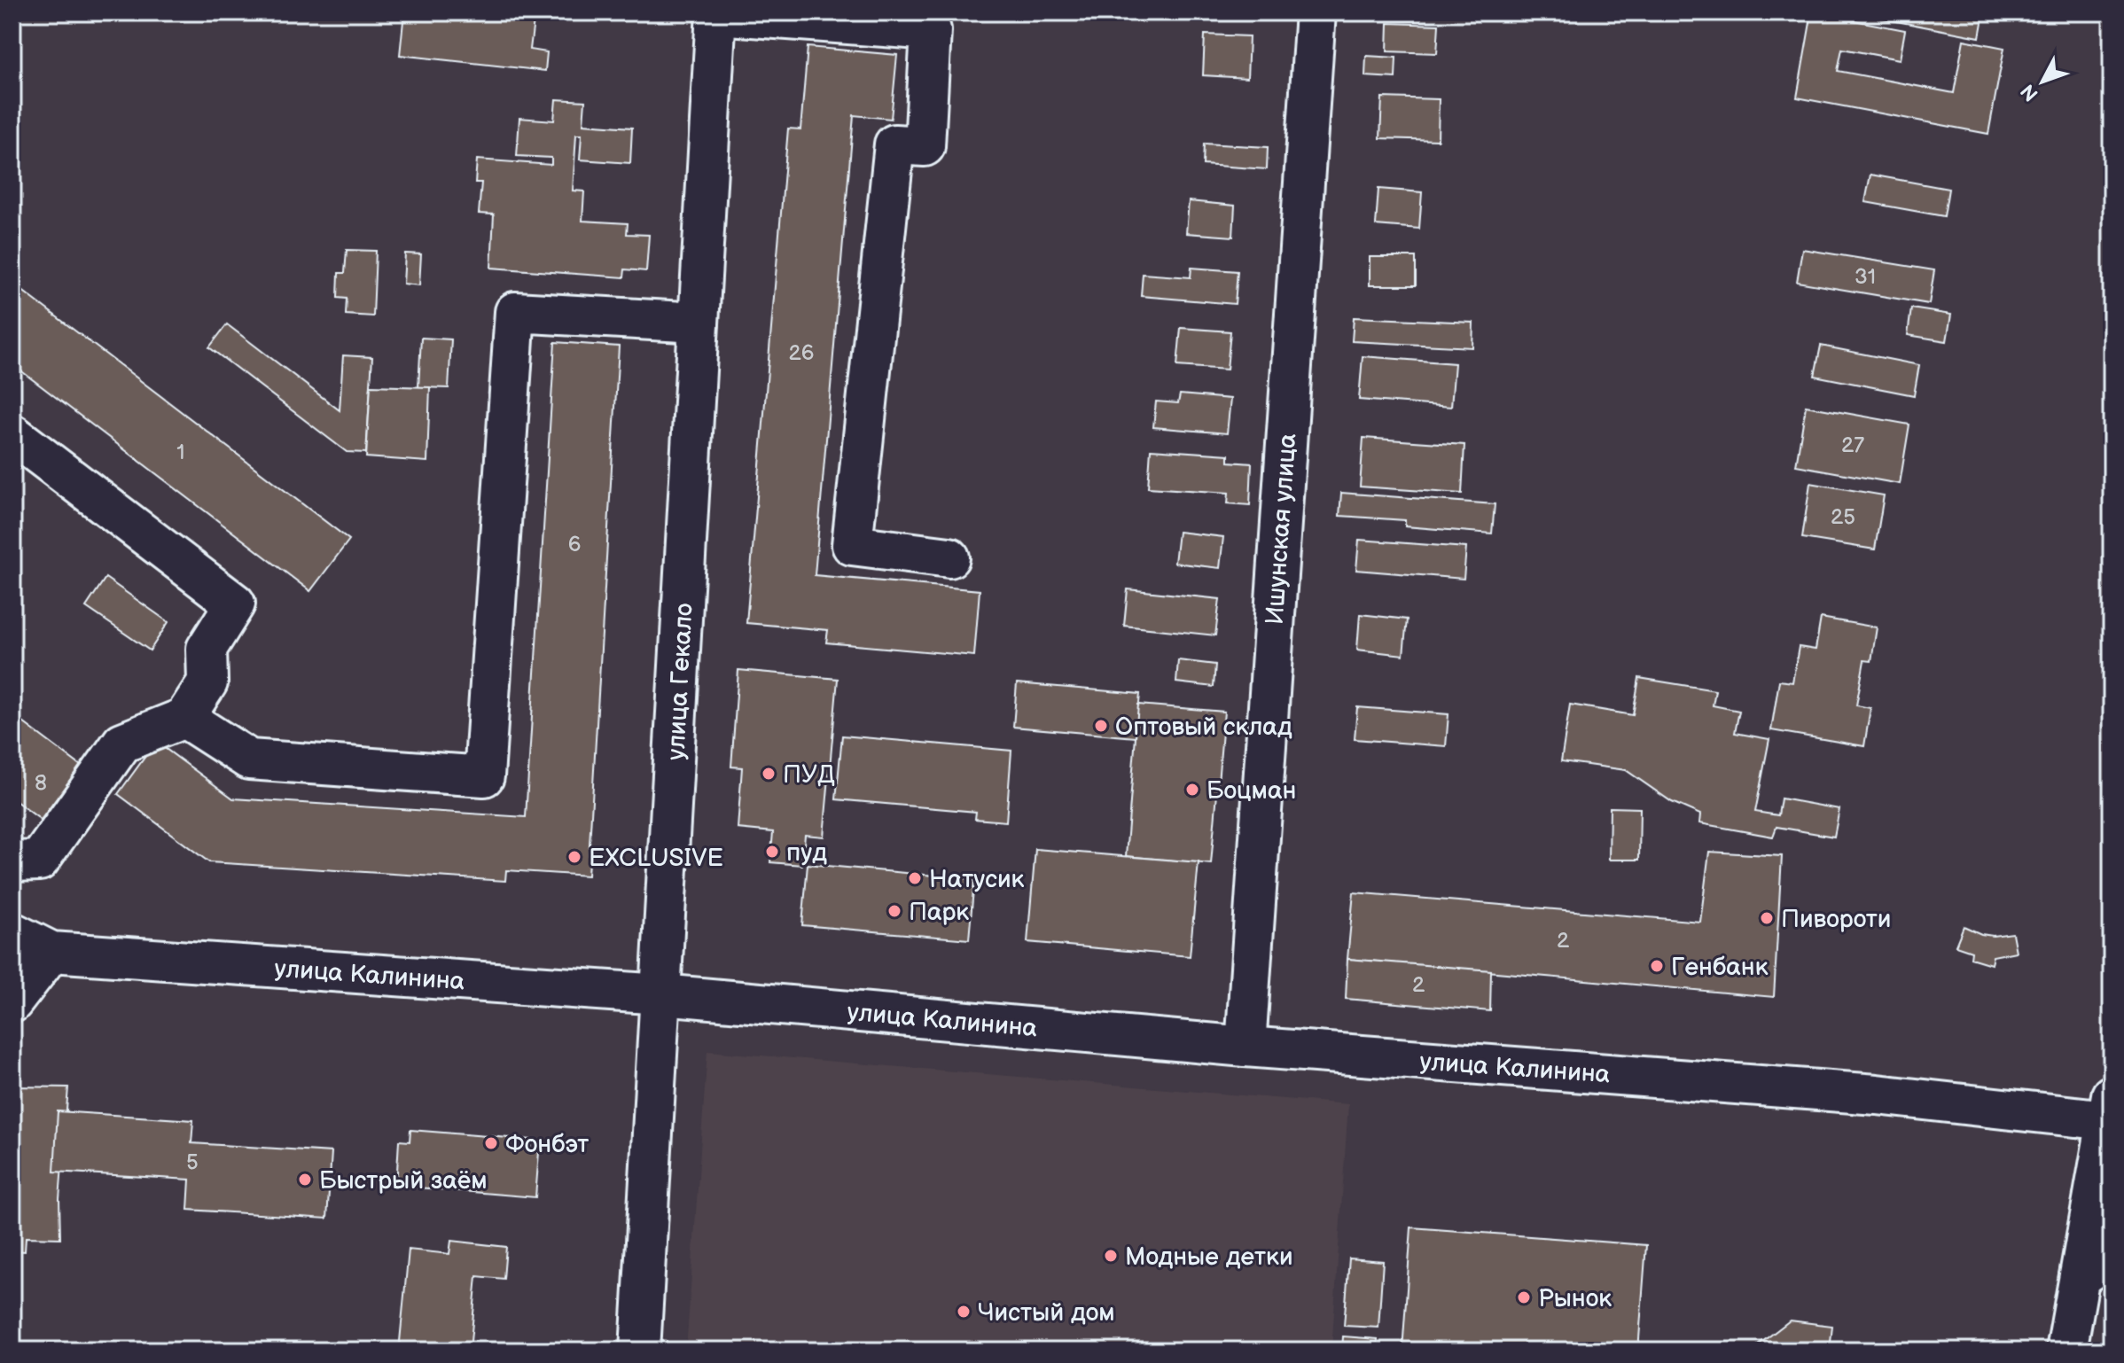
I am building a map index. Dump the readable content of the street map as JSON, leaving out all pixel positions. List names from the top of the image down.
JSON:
{
  "streets": {
    "main road": ["Ишунская улица", "улица Гекало", "улица Калинина"]
  },
  "crossings": [
    ["Ишунская улица", "улица Калинина"],
    ["улица Гекало", "улица Калинина"]
  ],
  "places": [
    "Оптовый склад",
    "ПУД",
    "Боцман",
    "пуд",
    "EXCLUSIVE",
    "Натусик",
    "Парк",
    "Пивороти",
    "Генбанк",
    "Фонбэт",
    "Быстрый заём",
    "Модные детки",
    "Рынок",
    "Чистый дом"
  ],
  "house_numbers": [
    "31",
    "26",
    "27",
    "1",
    "25",
    "6",
    "8",
    "2",
    "2",
    "5"
  ],
  "north": "bottom left"
}
